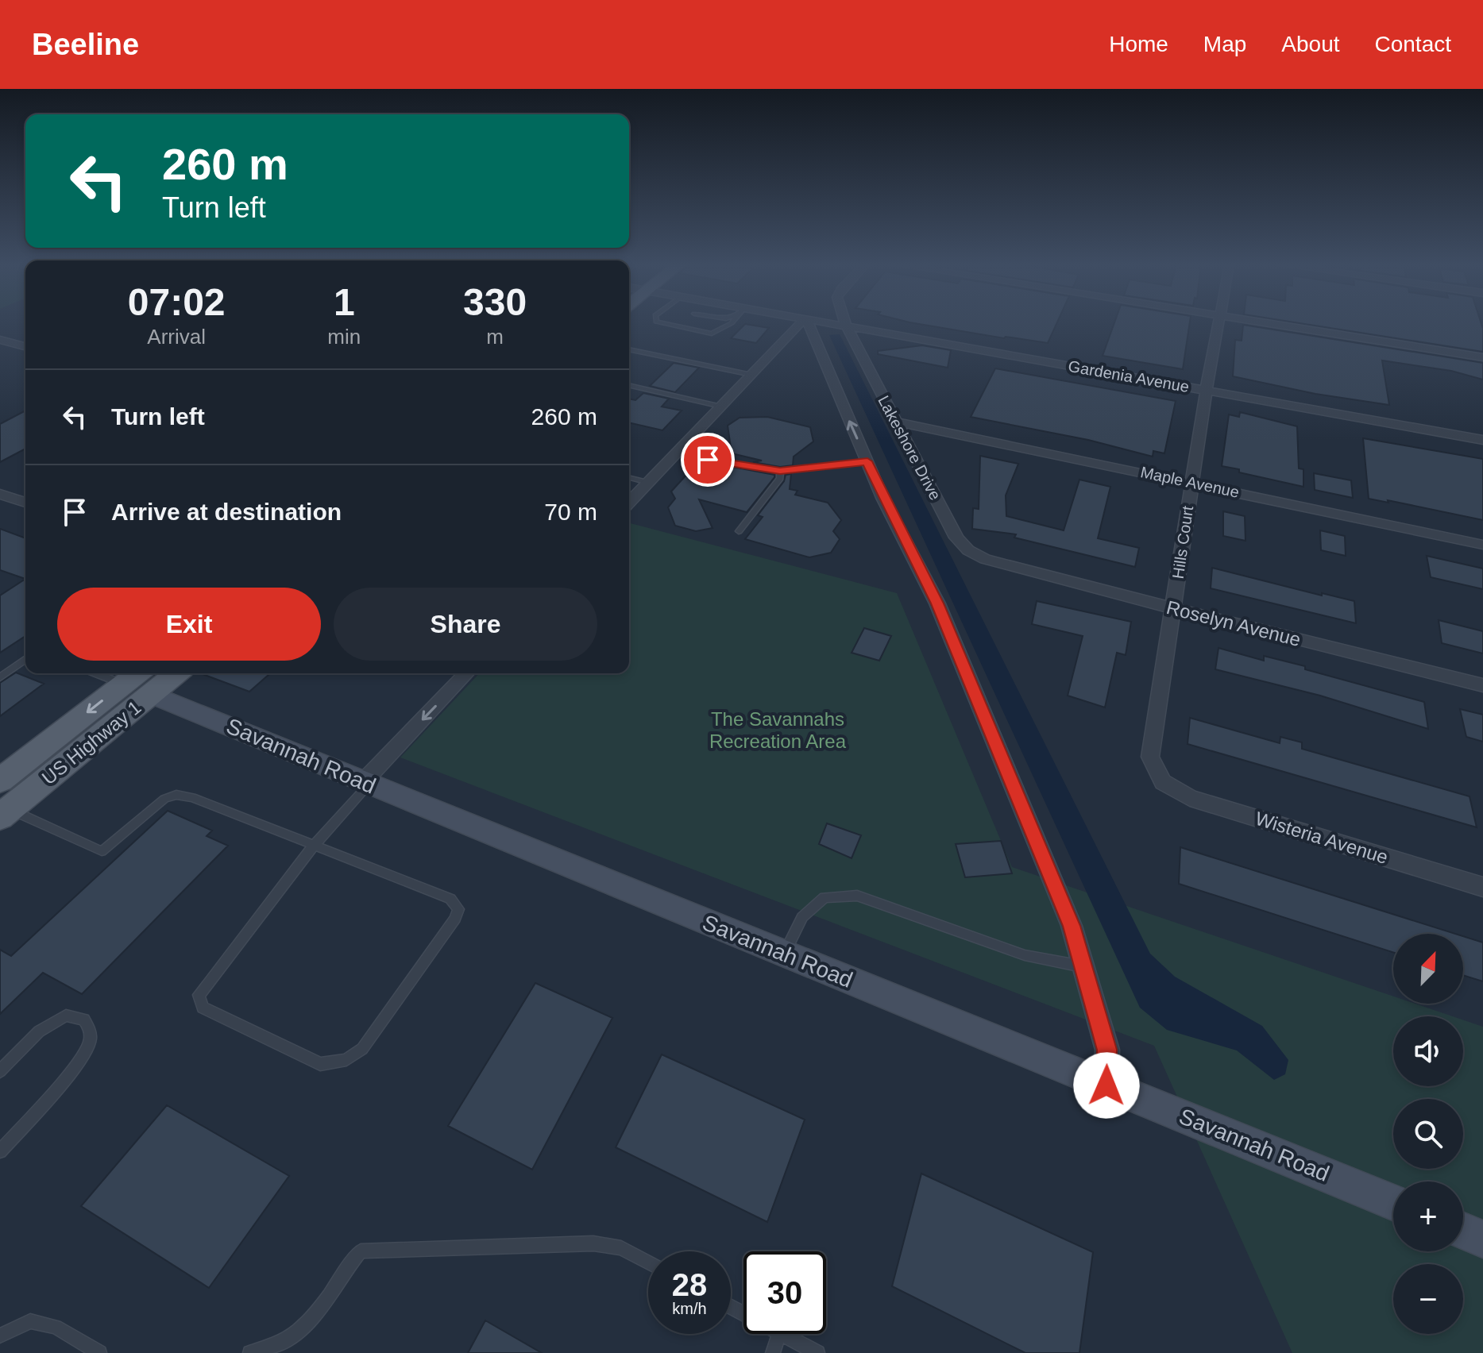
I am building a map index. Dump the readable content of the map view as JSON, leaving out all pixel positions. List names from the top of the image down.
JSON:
{
  "streets": {
    "main road": ["US Highway 1"],
    "street": [
      "Gardenia Avenue",
      "Lakeshore Drive",
      "Maple Avenue",
      "Hills Court",
      "Roselyn Avenue",
      "Savannah Road",
      "Wisteria Avenue"
    ]
  },
  "crossings": [
    ["Gardenia Avenue", "Lakeshore Drive"],
    ["Gardenia Avenue", "Hills Court"],
    ["Lakeshore Drive", "Maple Avenue"],
    ["Lakeshore Drive", "Roselyn Avenue"],
    ["Maple Avenue", "Hills Court"],
    ["Hills Court", "Roselyn Avenue"],
    ["Hills Court", "Wisteria Avenue"],
    ["US Highway 1", "Savannah Road"]
  ],
  "parks": ["The Savannahs Recreation Area"],
  "north": "top right",
  "page": {
    "header": "Beeline",
    "nav": [
      "Home",
      "Map",
      "About",
      "Contact"
    ],
    "turn": ["260 m", "Turn left"],
    "eta": [
      "07:02",
      "Arrival",
      "1",
      "min",
      "330",
      "m"
    ],
    "list": [
      {
        "name": "Turn left",
        "value": "260 m"
      },
      {
        "name": "Arrive at destination",
        "value": "70 m"
      }
    ],
    "buttons": ["Exit", "Share"],
    "map_buttons": ["+", "−"],
    "speed": "28 km/h",
    "limit": "30"
  }
}
